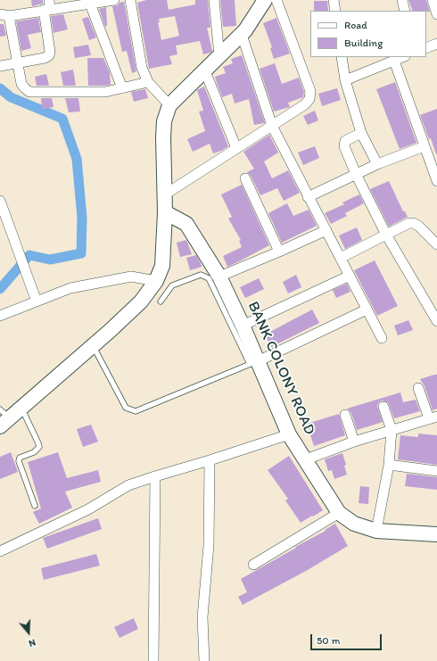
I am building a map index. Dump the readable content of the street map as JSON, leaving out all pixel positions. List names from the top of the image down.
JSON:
{
  "streets": {
    "street": ["BANK COLONY ROAD"]
  },
  "legend": ["Road", "Building"],
  "scale_bar": "50 m",
  "north": "bottom"
}
